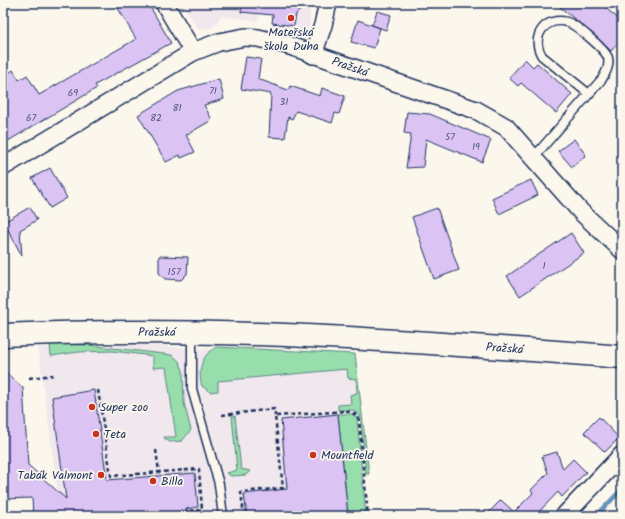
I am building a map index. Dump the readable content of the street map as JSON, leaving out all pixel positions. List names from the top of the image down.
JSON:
{
  "streets": {
    "main road": ["Pražská"]
  },
  "places": [
    "Mateřská škola Duha",
    "Super zoo",
    "Teta",
    "Mountfield",
    "Tabák Valmont",
    "Billa"
  ],
  "house_numbers": [
    "71",
    "69",
    "31",
    "81",
    "67",
    "82",
    "57",
    "19",
    "1",
    "157"
  ]
}
